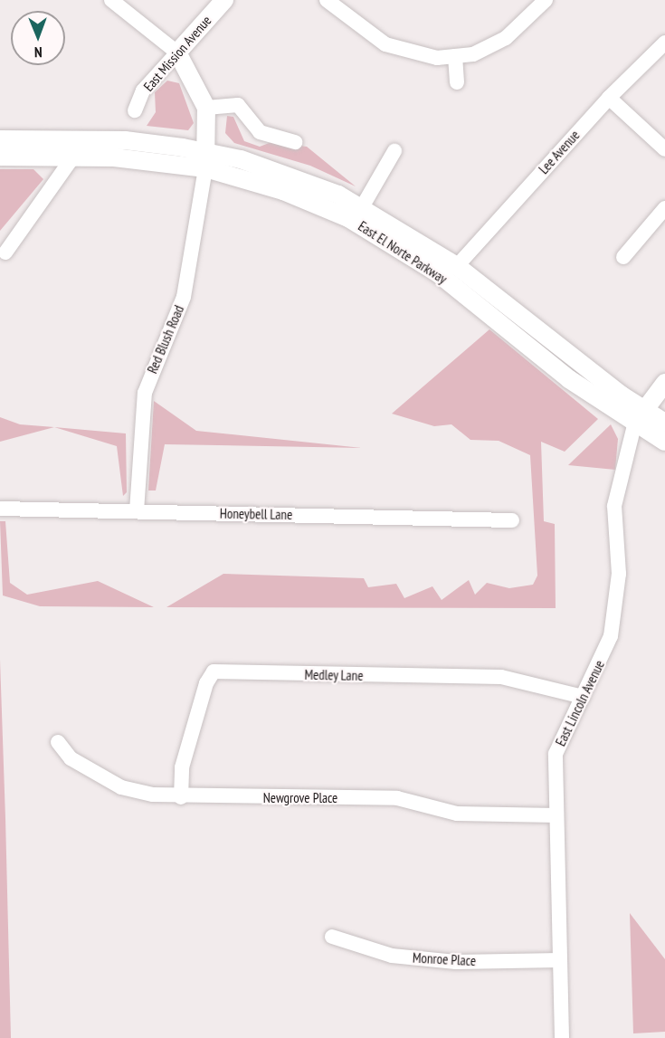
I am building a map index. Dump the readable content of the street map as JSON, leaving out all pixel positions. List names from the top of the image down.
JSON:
{
  "streets": {
    "main road": ["East Mission Avenue", "East El Norte Parkway", "East Lincoln Avenue"],
    "street": [
      "Lee Avenue",
      "Red Blush Road",
      "Honeybell Lane",
      "Medley Lane",
      "Newgrove Place",
      "Monroe Place"
    ]
  },
  "crossings": [
    ["Lee Avenue", "East El Norte Parkway"],
    ["East El Norte Parkway", "Red Blush Road"],
    ["East El Norte Parkway", "East Lincoln Avenue"],
    ["Red Blush Road", "Honeybell Lane"],
    ["Medley Lane", "East Lincoln Avenue"],
    ["Medley Lane", "Newgrove Place"],
    ["East Lincoln Avenue", "Newgrove Place"],
    ["East Lincoln Avenue", "Monroe Place"]
  ],
  "north": "bottom"
}
